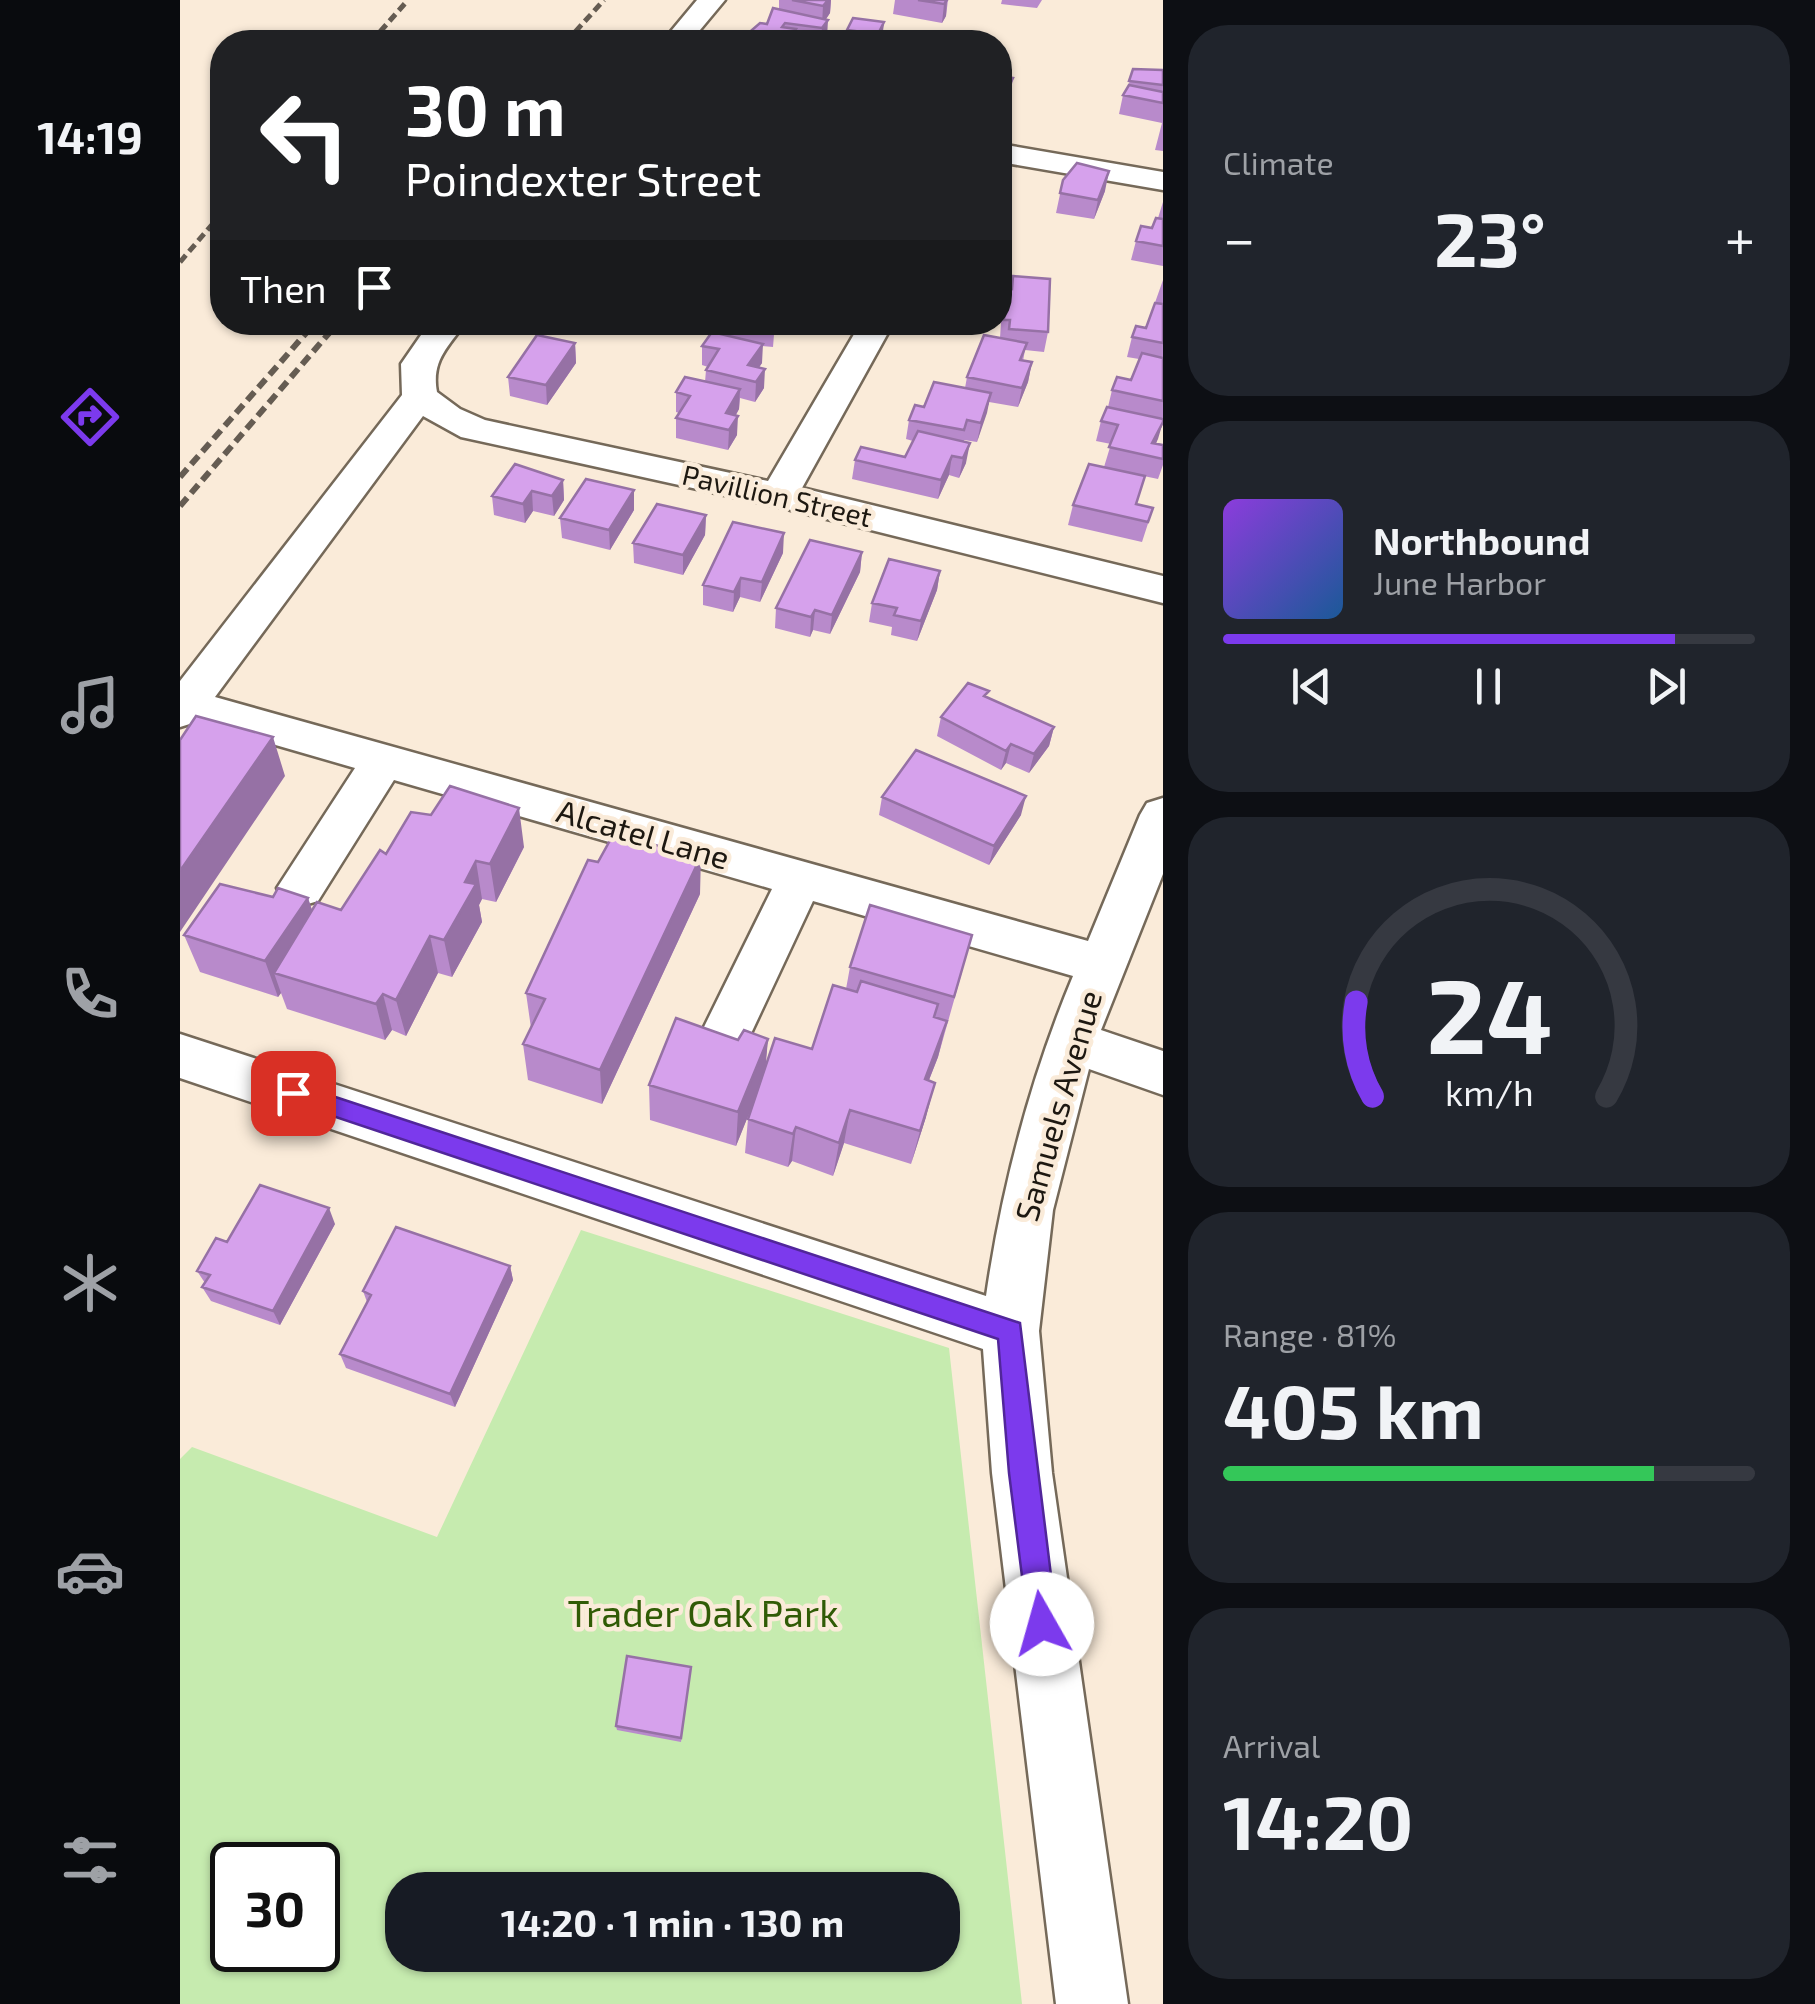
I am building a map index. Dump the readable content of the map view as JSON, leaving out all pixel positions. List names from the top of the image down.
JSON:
{
  "streets": {
    "street": ["Pavillion Street", "Alcatel Lane", "Samuels Avenue"]
  },
  "crossings": [
    ["Alcatel Lane", "Samuels Avenue"]
  ],
  "parks": ["Trader Oak Park"],
  "page": {
    "tabs": "14:19",
    "tile": [
      "Climate",
      ["Range · 81%", "405 km"],
      ["Arrival", "14:20"]
    ],
    "turn": ["30 m", "Poindexter Street"],
    "heat": ["−", "23°", "+"],
    "then": "Then",
    "song": ["Northbound", "June Harbor"],
    "limit": "30",
    "trip": "14:20 · 1 min · 130 m",
    "gauge": ["24", "km/h"]
  }
}
